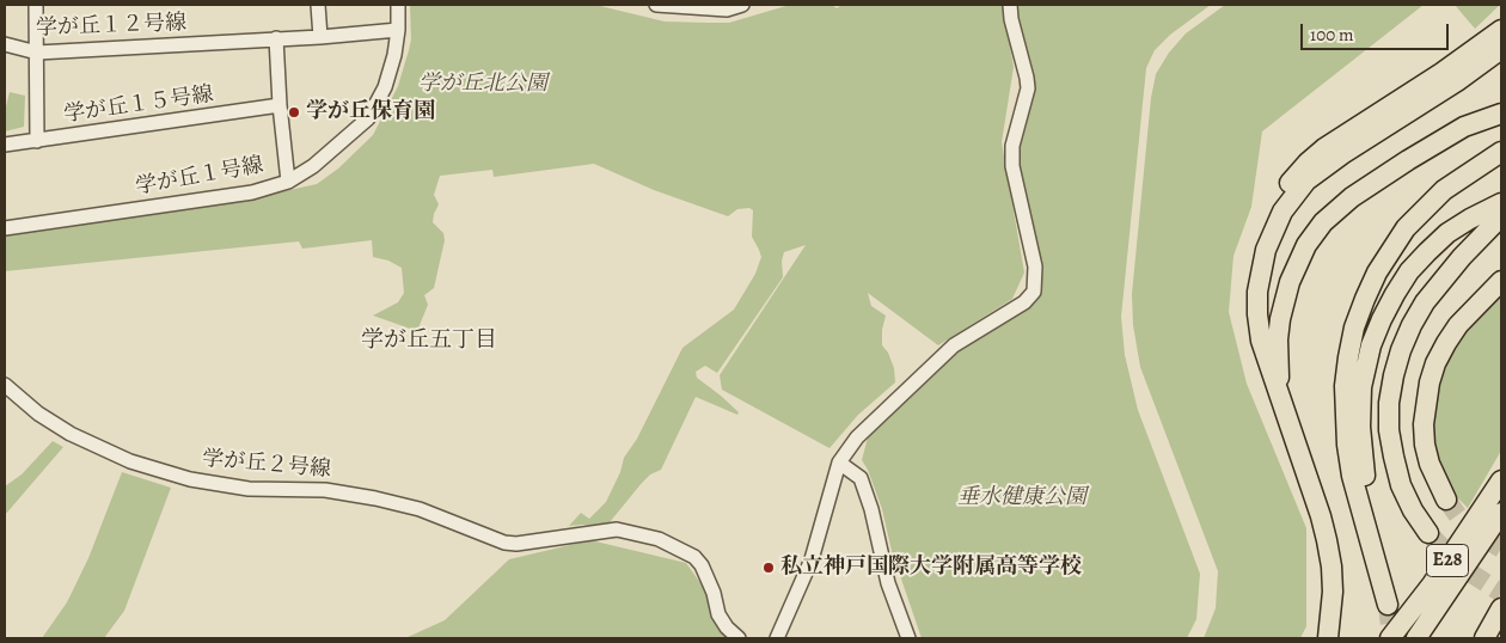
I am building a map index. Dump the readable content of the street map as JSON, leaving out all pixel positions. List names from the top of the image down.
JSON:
{
  "streets": {
    "highway": ["E28"],
    "street": [
      "学が丘１２号線",
      "学が丘１５号線",
      "学が丘１号線",
      "学が丘２号線"
    ]
  },
  "crossings": [
    ["学が丘１２号線", "学が丘１号線"]
  ],
  "districts": ["学が丘五丁目"],
  "parks": ["学が丘北公園", "垂水健康公園"],
  "places": ["学が丘保育園", "私立神戸国際大学附属高等学校"],
  "scale_bar": "100 m"
}
